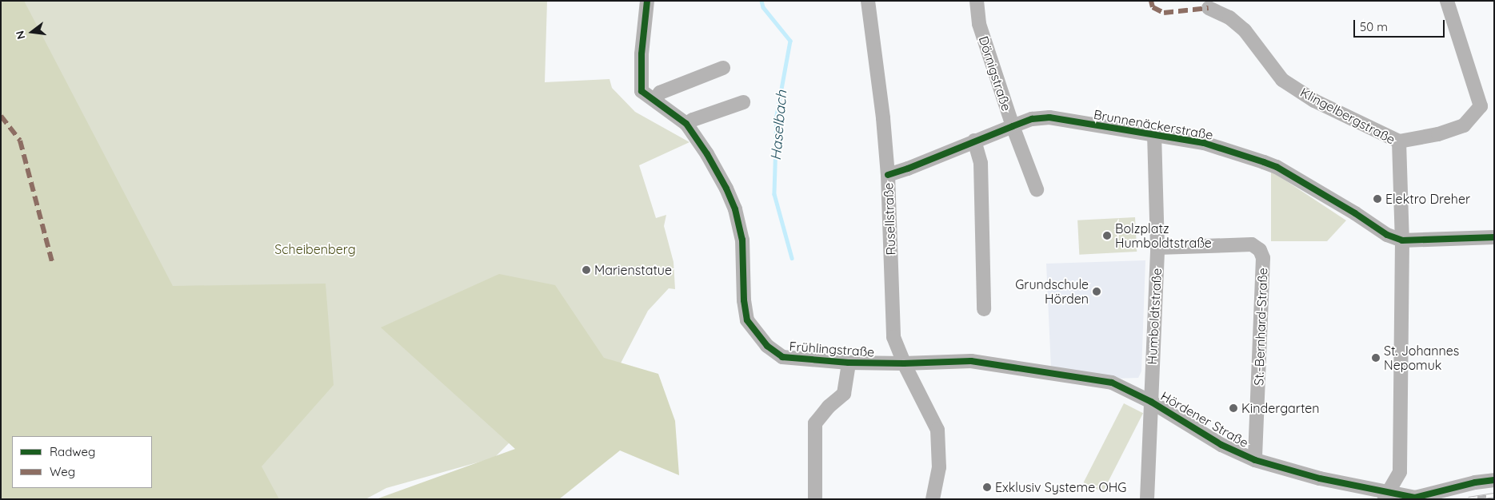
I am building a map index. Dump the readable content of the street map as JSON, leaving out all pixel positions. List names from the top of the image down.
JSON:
{
  "streets": {
    "street": [
      "Dörnigstraße",
      "Klingelbergstraße",
      "Brunnenäckerstraße",
      "Rusellstraße",
      "Humboldtstraße",
      "St.-Bernhard-Straße",
      "Frühlingstraße",
      "Hördener Straße"
    ]
  },
  "crossings": [
    ["Dörnigstraße", "Brunnenäckerstraße"],
    ["Klingelbergstraße", "Brunnenäckerstraße"],
    ["Klingelbergstraße", "Hördener Straße"],
    ["Brunnenäckerstraße", "Rusellstraße"],
    ["Brunnenäckerstraße", "Humboldtstraße"],
    ["Rusellstraße", "Frühlingstraße"],
    ["Rusellstraße", "Hördener Straße"],
    ["Humboldtstraße", "St.-Bernhard-Straße"],
    ["Humboldtstraße", "Hördener Straße"],
    ["St.-Bernhard-Straße", "Hördener Straße"],
    ["Frühlingstraße", "Hördener Straße"]
  ],
  "water": ["Haselbach"],
  "parks": ["Scheibenberg"],
  "places": [
    "Elektro Dreher",
    "Bolzplatz Humboldtstraße",
    "Marienstatue",
    "Grundschule Hörden",
    "St. Johannes Nepomuk",
    "Kindergarten",
    "Exklusiv Systeme OHG"
  ],
  "legend": ["Radweg", "Weg"],
  "scale_bar": "50 m",
  "north": "left"
}
